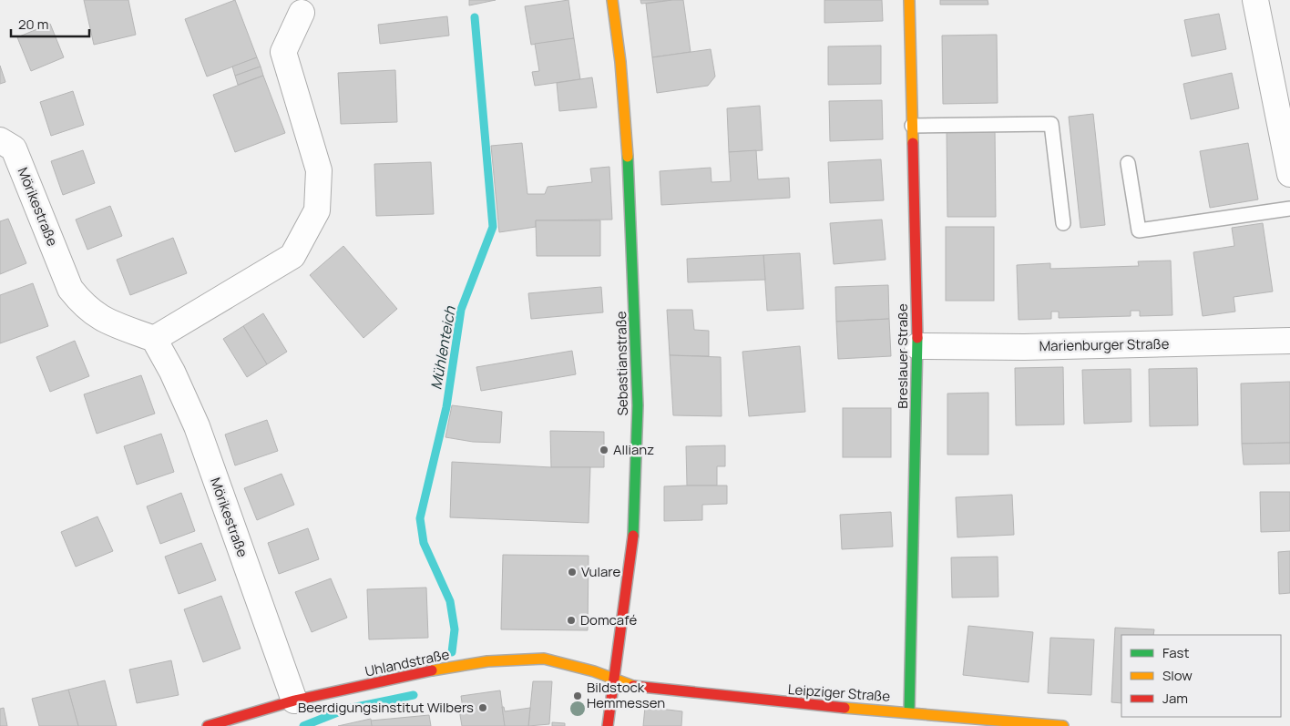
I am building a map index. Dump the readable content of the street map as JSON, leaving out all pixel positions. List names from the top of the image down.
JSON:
{
  "streets": {
    "street": [
      "Mörikestraße",
      "Marienburger Straße",
      "Breslauer Straße",
      "Sebastianstraße",
      "Uhlandstraße",
      "Leipziger Straße"
    ]
  },
  "crossings": [
    ["Mörikestraße", "Uhlandstraße"],
    ["Marienburger Straße", "Breslauer Straße"],
    ["Breslauer Straße", "Leipziger Straße"],
    ["Sebastianstraße", "Uhlandstraße"],
    ["Sebastianstraße", "Leipziger Straße"],
    ["Uhlandstraße", "Leipziger Straße"]
  ],
  "water": ["Mühlenteich"],
  "places": [
    "Allianz",
    "Vulare",
    "Domcafé",
    "Bildstock Hemmessen",
    "Beerdigungsinstitut Wilbers"
  ],
  "legend": ["Fast", "Slow", "Jam"],
  "scale_bar": "20 m"
}
